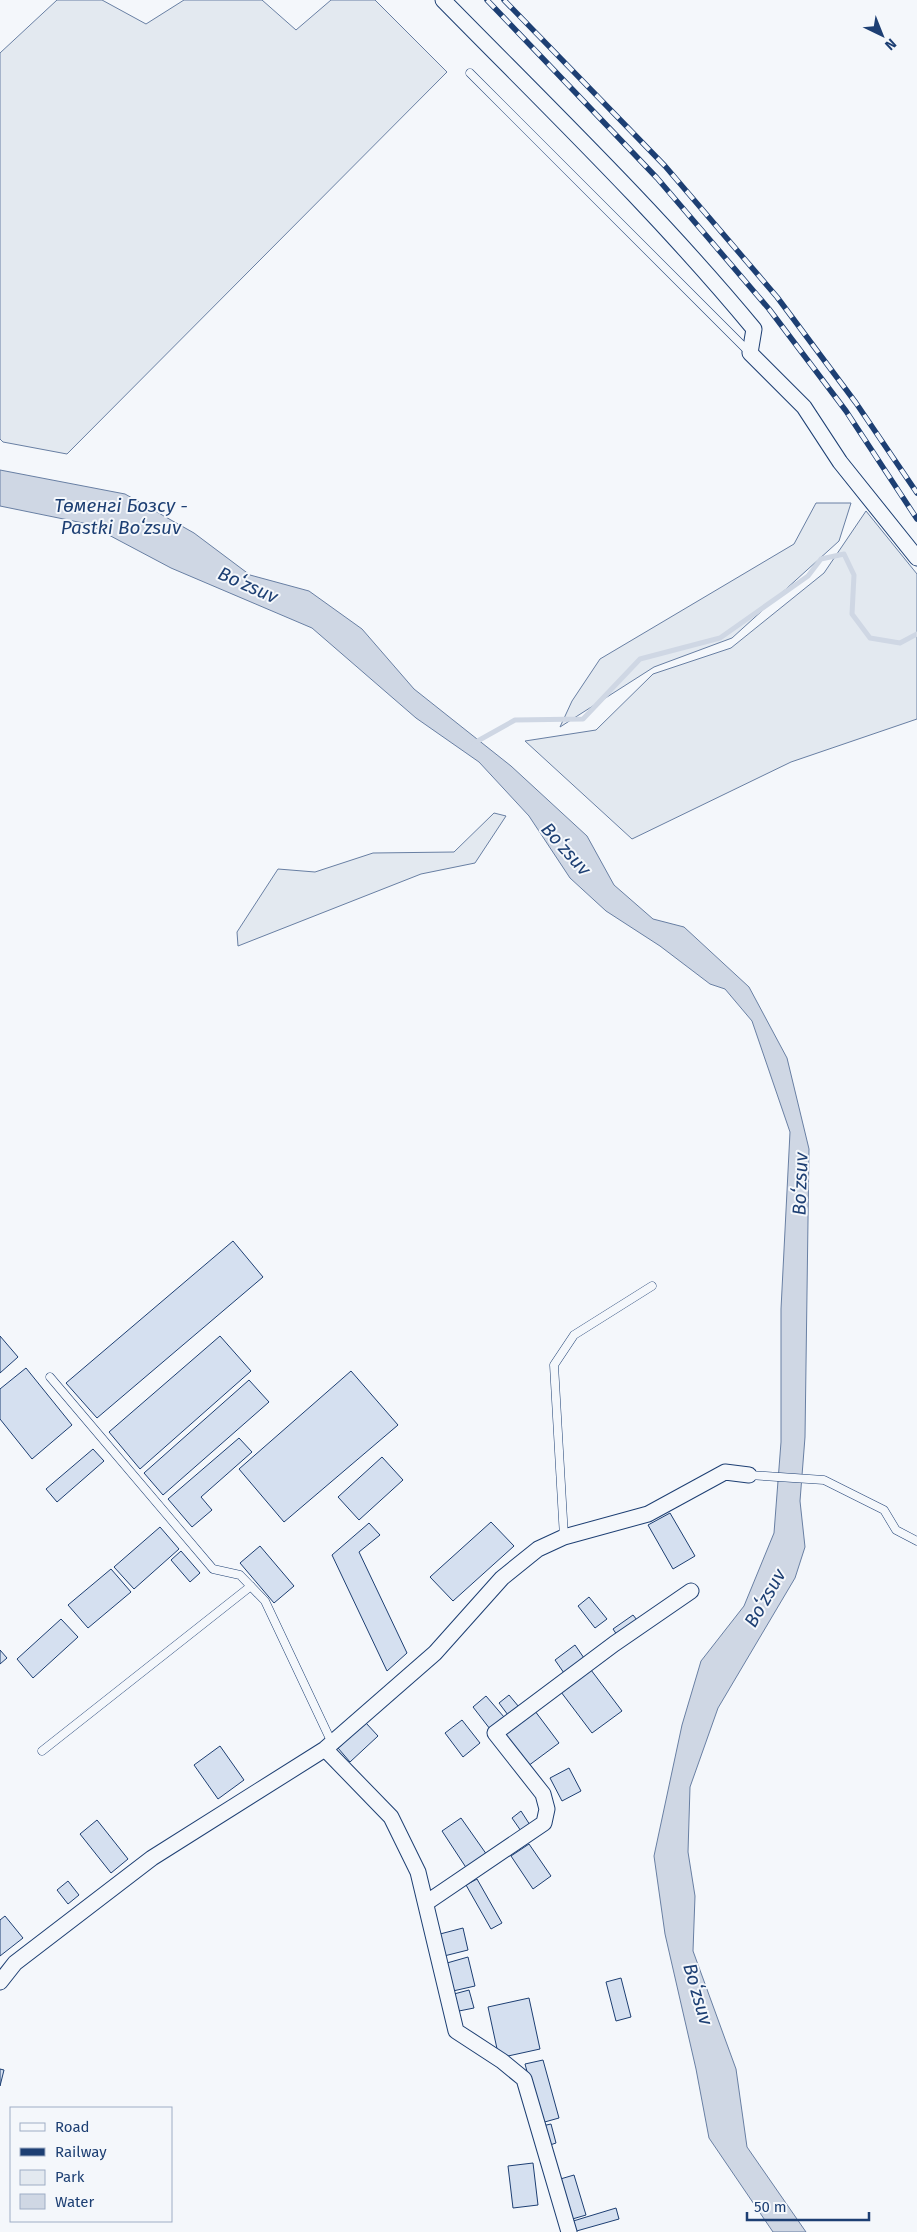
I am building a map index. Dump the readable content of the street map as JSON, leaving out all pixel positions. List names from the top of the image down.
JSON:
{
  "water": ["Төменгі Бозсу - Pastki Boʻzsuv", "Boʻzsuv"],
  "legend": [
    "Road",
    "Railway",
    "Park",
    "Water"
  ],
  "scale_bar": "50 m",
  "north": "bottom right"
}
